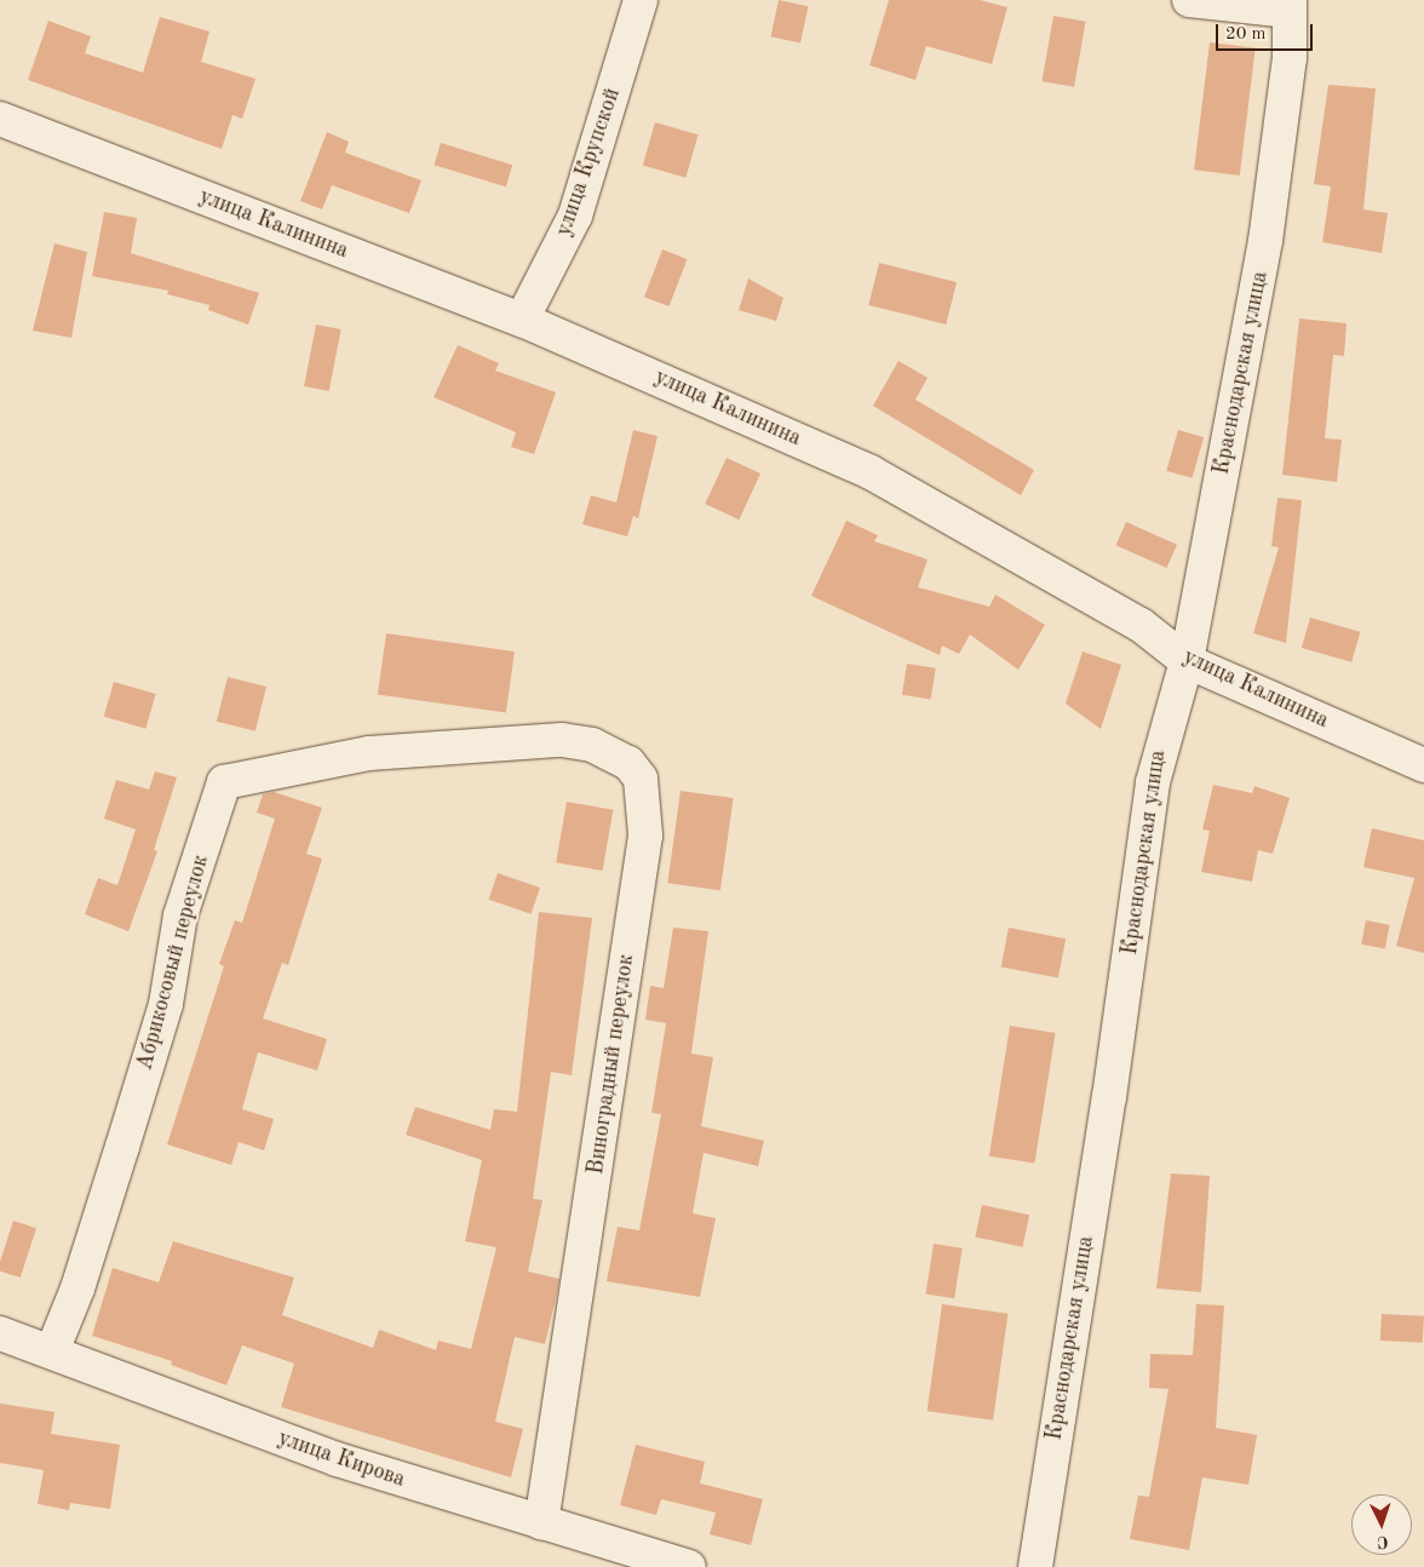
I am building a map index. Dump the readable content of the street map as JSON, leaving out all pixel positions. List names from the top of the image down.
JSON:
{
  "streets": {
    "street": [
      "улица Крупской",
      "улица Калинина",
      "Краснодарская улица",
      "Абрикосовый переулок",
      "Виноградный переулок",
      "улица Кирова"
    ]
  },
  "crossings": [
    ["улица Крупской", "улица Калинина"],
    ["улица Калинина", "Краснодарская улица"],
    ["Абрикосовый переулок", "Виноградный переулок"],
    ["Абрикосовый переулок", "улица Кирова"],
    ["Виноградный переулок", "улица Кирова"]
  ],
  "scale_bar": "20 m",
  "north": "bottom"
}
